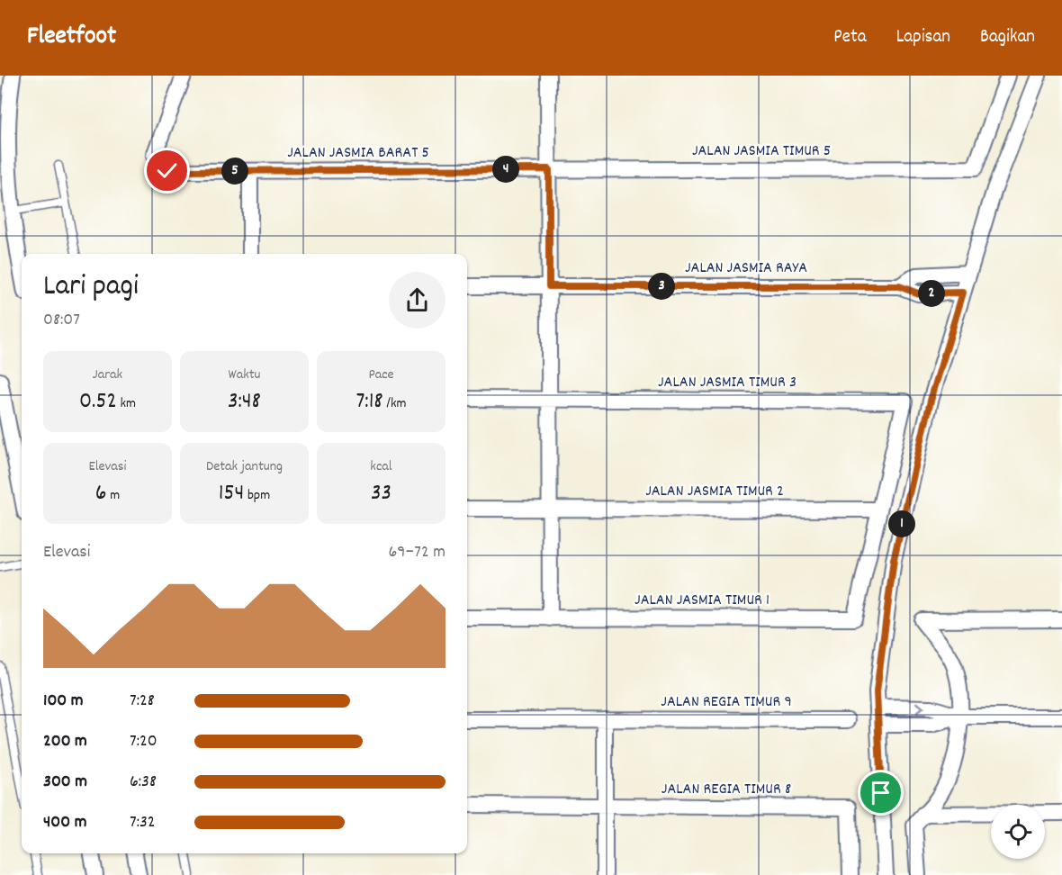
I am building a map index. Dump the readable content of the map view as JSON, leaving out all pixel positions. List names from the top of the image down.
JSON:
{
  "streets": {
    "street": [
      "JALAN JASMIA TIMUR 5",
      "JALAN JASMIA BARAT 5",
      "JALAN JASMIA RAYA",
      "JALAN JASMIA TIMUR 3",
      "JALAN JASMIA TIMUR 2",
      "JALAN JASMIA TIMUR 1",
      "JALAN REGIA TIMUR 9",
      "JALAN REGIA TIMUR 8"
    ]
  },
  "crossings": [
    ["JALAN JASMIA TIMUR 5", "JALAN JASMIA BARAT 5"],
    ["JALAN JASMIA TIMUR 3", "JALAN JASMIA TIMUR 2"],
    ["JALAN JASMIA TIMUR 3", "JALAN JASMIA TIMUR 1"],
    ["JALAN JASMIA TIMUR 2", "JALAN JASMIA TIMUR 1"]
  ],
  "page": {
    "header": "Fleetfoot",
    "nav": ["Peta", "Lapisan", "Bagikan"],
    "pins": [
      "4",
      "5",
      "3",
      "2",
      "1"
    ],
    "heading": ["Lari pagi", "08:07"],
    "stats": [
      ["Jarak", "0.52 km"],
      ["Waktu", "3:48"],
      ["Pace", "7:18 /km"],
      ["Elevasi", "6 m"],
      ["Detak jantung", "154 bpm"],
      ["kcal", "33"]
    ],
    "chart": ["Elevasi", "69–72 m"],
    "list": [
      {
        "name": "100 m",
        "note": "7:28"
      },
      {
        "name": "200 m",
        "note": "7:20"
      },
      {
        "name": "300 m",
        "note": "6:38"
      },
      {
        "name": "400 m",
        "note": "7:32"
      }
    ]
  }
}
